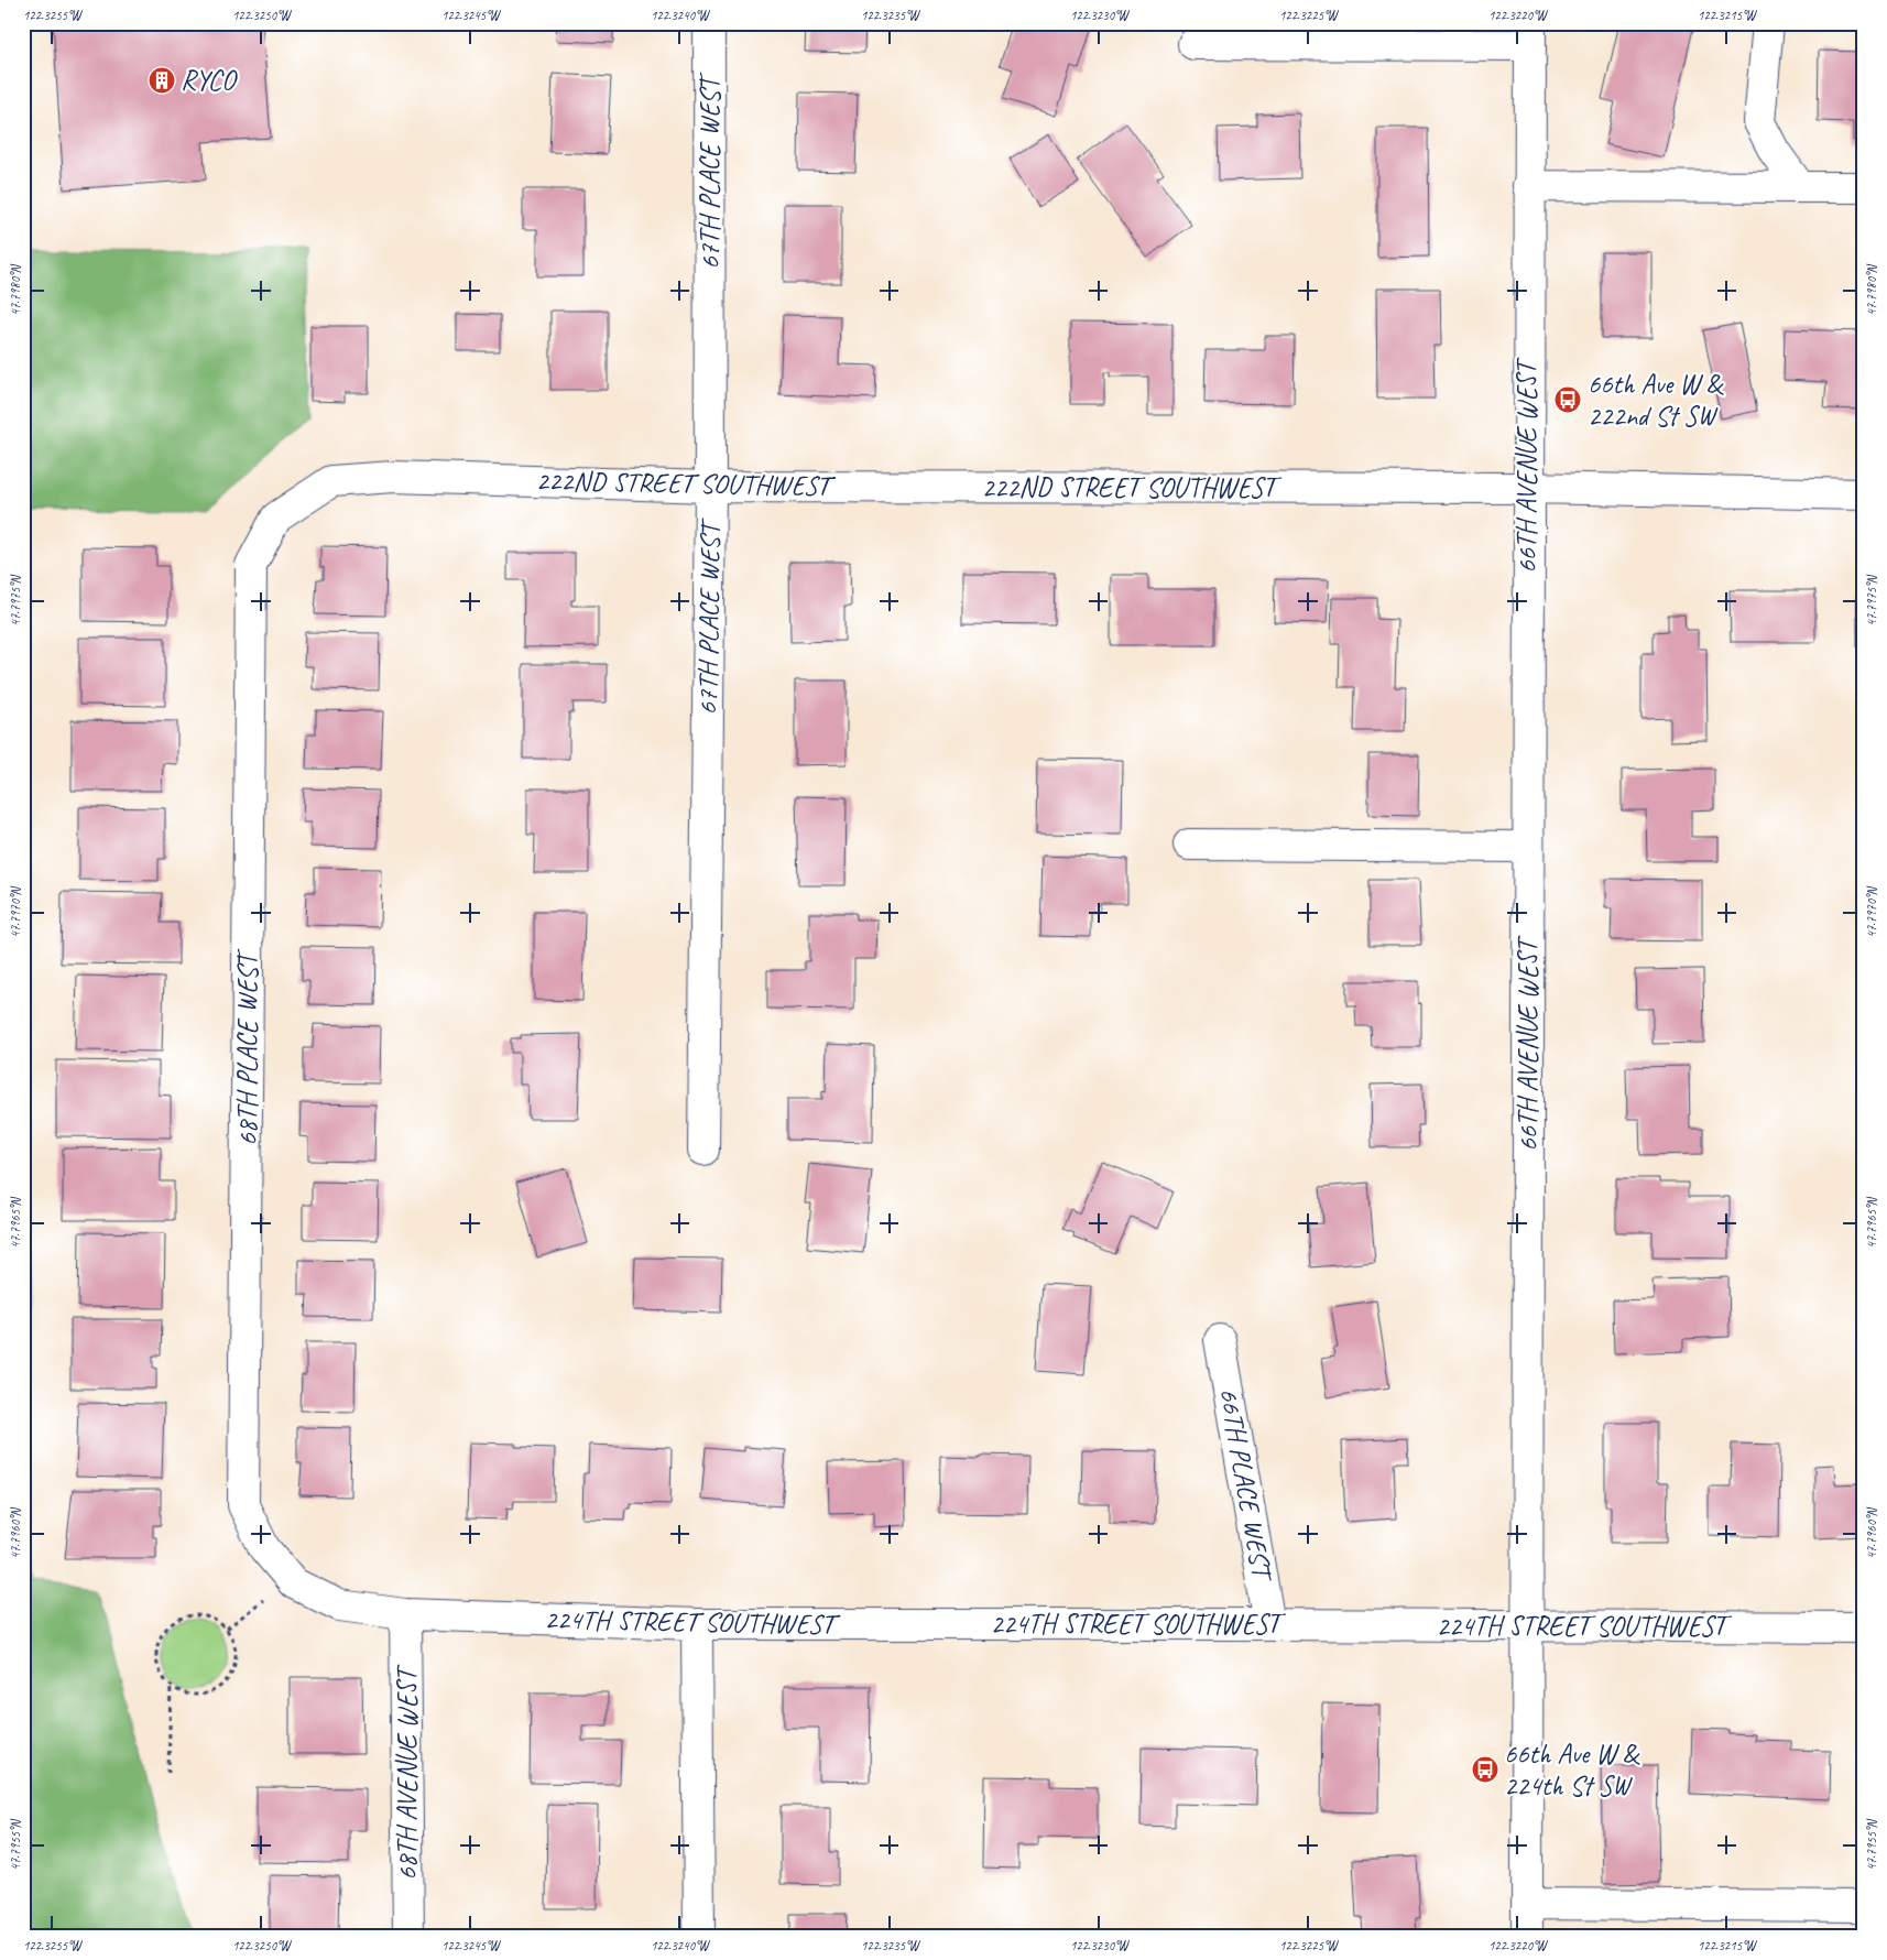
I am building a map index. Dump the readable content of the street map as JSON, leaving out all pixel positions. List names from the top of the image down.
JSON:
{
  "streets": {
    "street": [
      "67TH PLACE WEST",
      "66TH AVENUE WEST",
      "222ND STREET SOUTHWEST",
      "68TH PLACE WEST",
      "66TH PLACE WEST",
      "224TH STREET SOUTHWEST",
      "68TH AVENUE WEST"
    ]
  },
  "crossings": [
    ["67TH PLACE WEST", "222ND STREET SOUTHWEST"],
    ["66TH AVENUE WEST", "222ND STREET SOUTHWEST"],
    ["66TH AVENUE WEST", "224TH STREET SOUTHWEST"],
    ["222ND STREET SOUTHWEST", "68TH PLACE WEST"],
    ["68TH PLACE WEST", "224TH STREET SOUTHWEST"],
    ["68TH PLACE WEST", "68TH AVENUE WEST"],
    ["66TH PLACE WEST", "224TH STREET SOUTHWEST"],
    ["224TH STREET SOUTHWEST", "68TH AVENUE WEST"]
  ],
  "places": {
    "building": ["RYCO"],
    "bus stop": ["66th Ave W & 222nd St SW", "66th Ave W & 224th St SW"]
  },
  "coordinates": [
    "122.3255°W",
    "122.3250°W",
    "122.3245°W",
    "122.3240°W",
    "122.3235°W",
    "122.3230°W",
    "122.3225°W",
    "122.3220°W",
    "122.3215°W",
    "47.7980°N",
    "47.7975°N",
    "47.7970°N",
    "47.7965°N",
    "47.7960°N",
    "47.7955°N"
  ]
}
